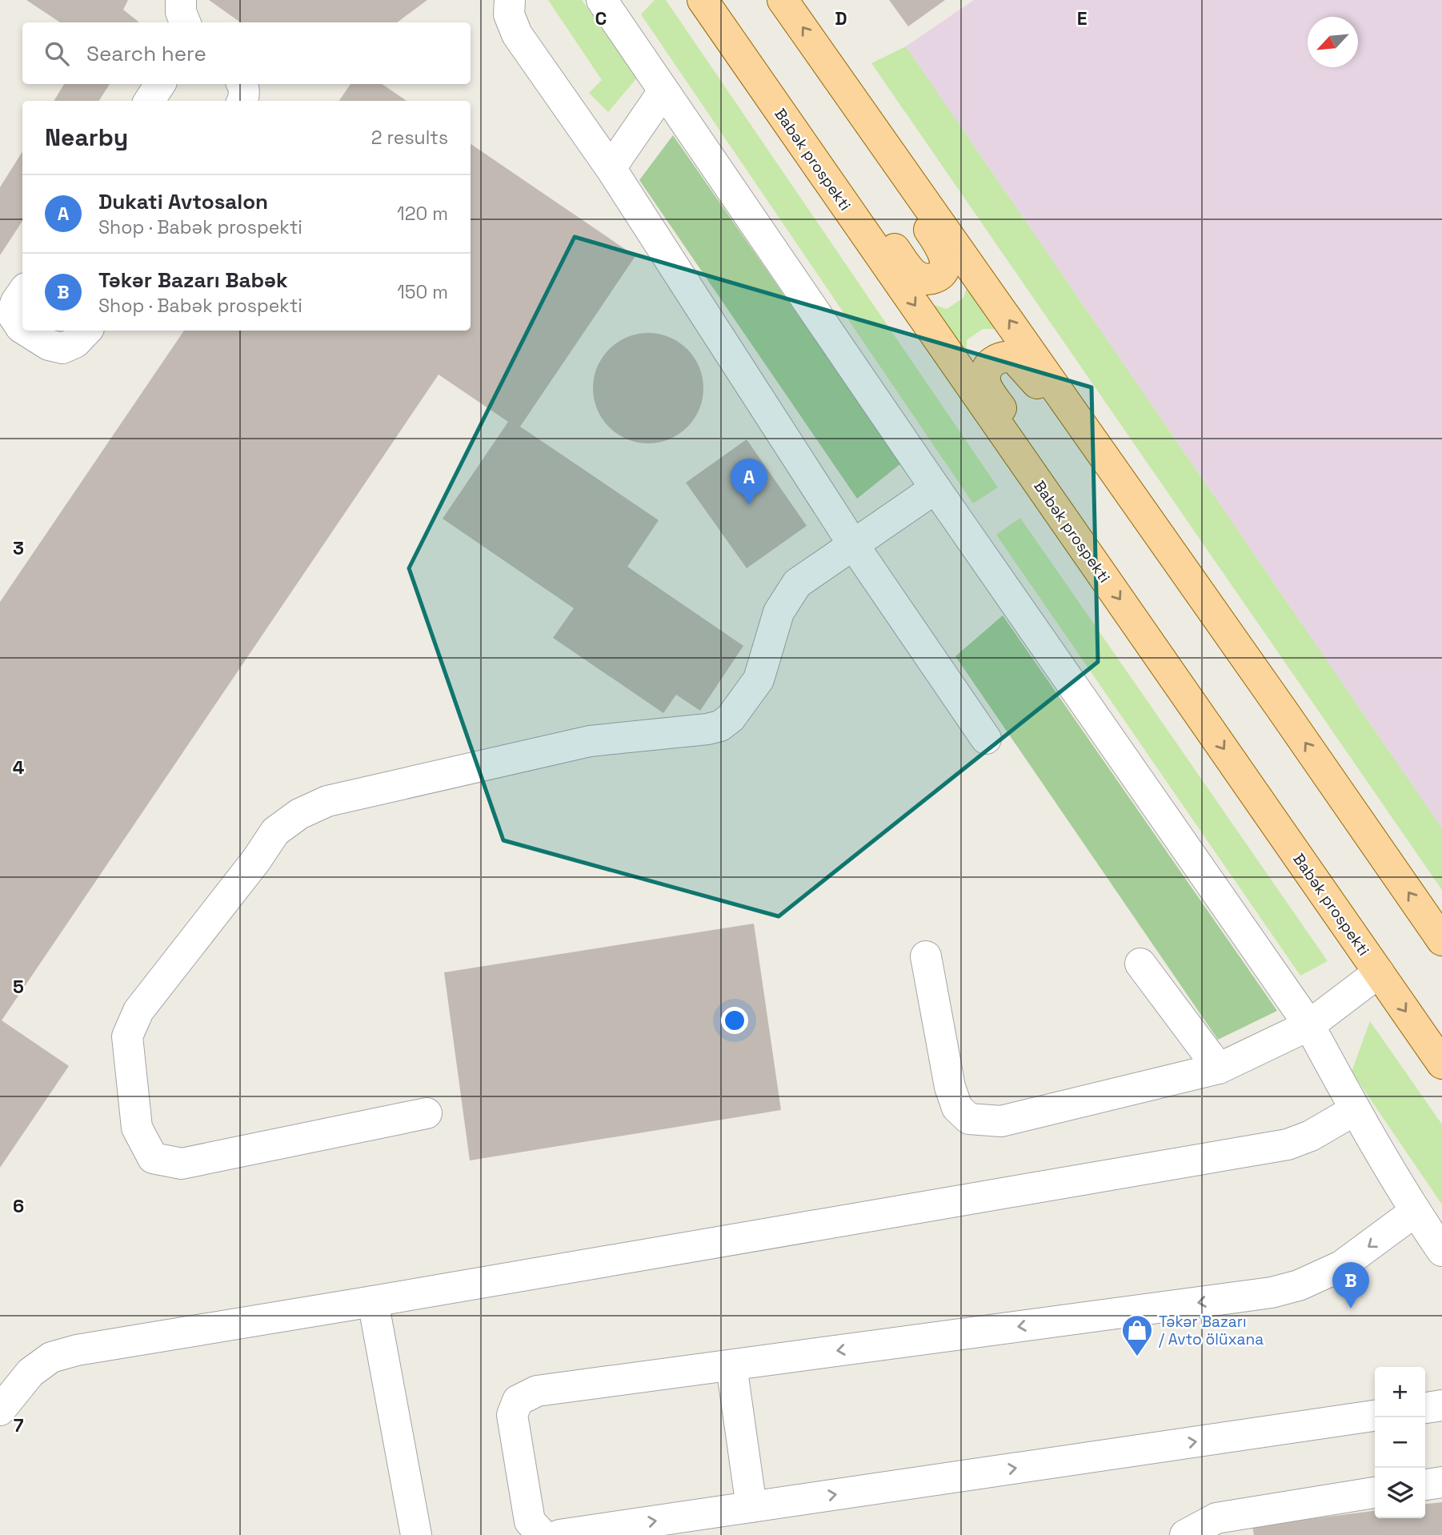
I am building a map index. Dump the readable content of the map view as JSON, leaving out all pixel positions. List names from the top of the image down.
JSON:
{
  "streets": {
    "main road": ["Babək prospekti"]
  },
  "places": {
    "shop": ["Təkər Bazarı / Avto ölüxana"]
  },
  "north": "bottom left",
  "page": {
    "search": "Search here",
    "heading": ["Nearby", "2 results"],
    "list": [
      {
        "mark": "A",
        "name": "Dukati Avtosalon",
        "note": "Shop · Babək prospekti",
        "value": "120 m"
      },
      {
        "mark": "B",
        "name": "Təkər Bazarı Babək",
        "note": "Shop · Babək prospekti",
        "value": "150 m"
      }
    ],
    "pins": ["A", "B"],
    "map_buttons": ["+", "−"]
  },
  "grid": {
    "columns": ["C", "D", "E"],
    "rows": [
      "3",
      "4",
      "5",
      "6",
      "7"
    ]
  }
}
